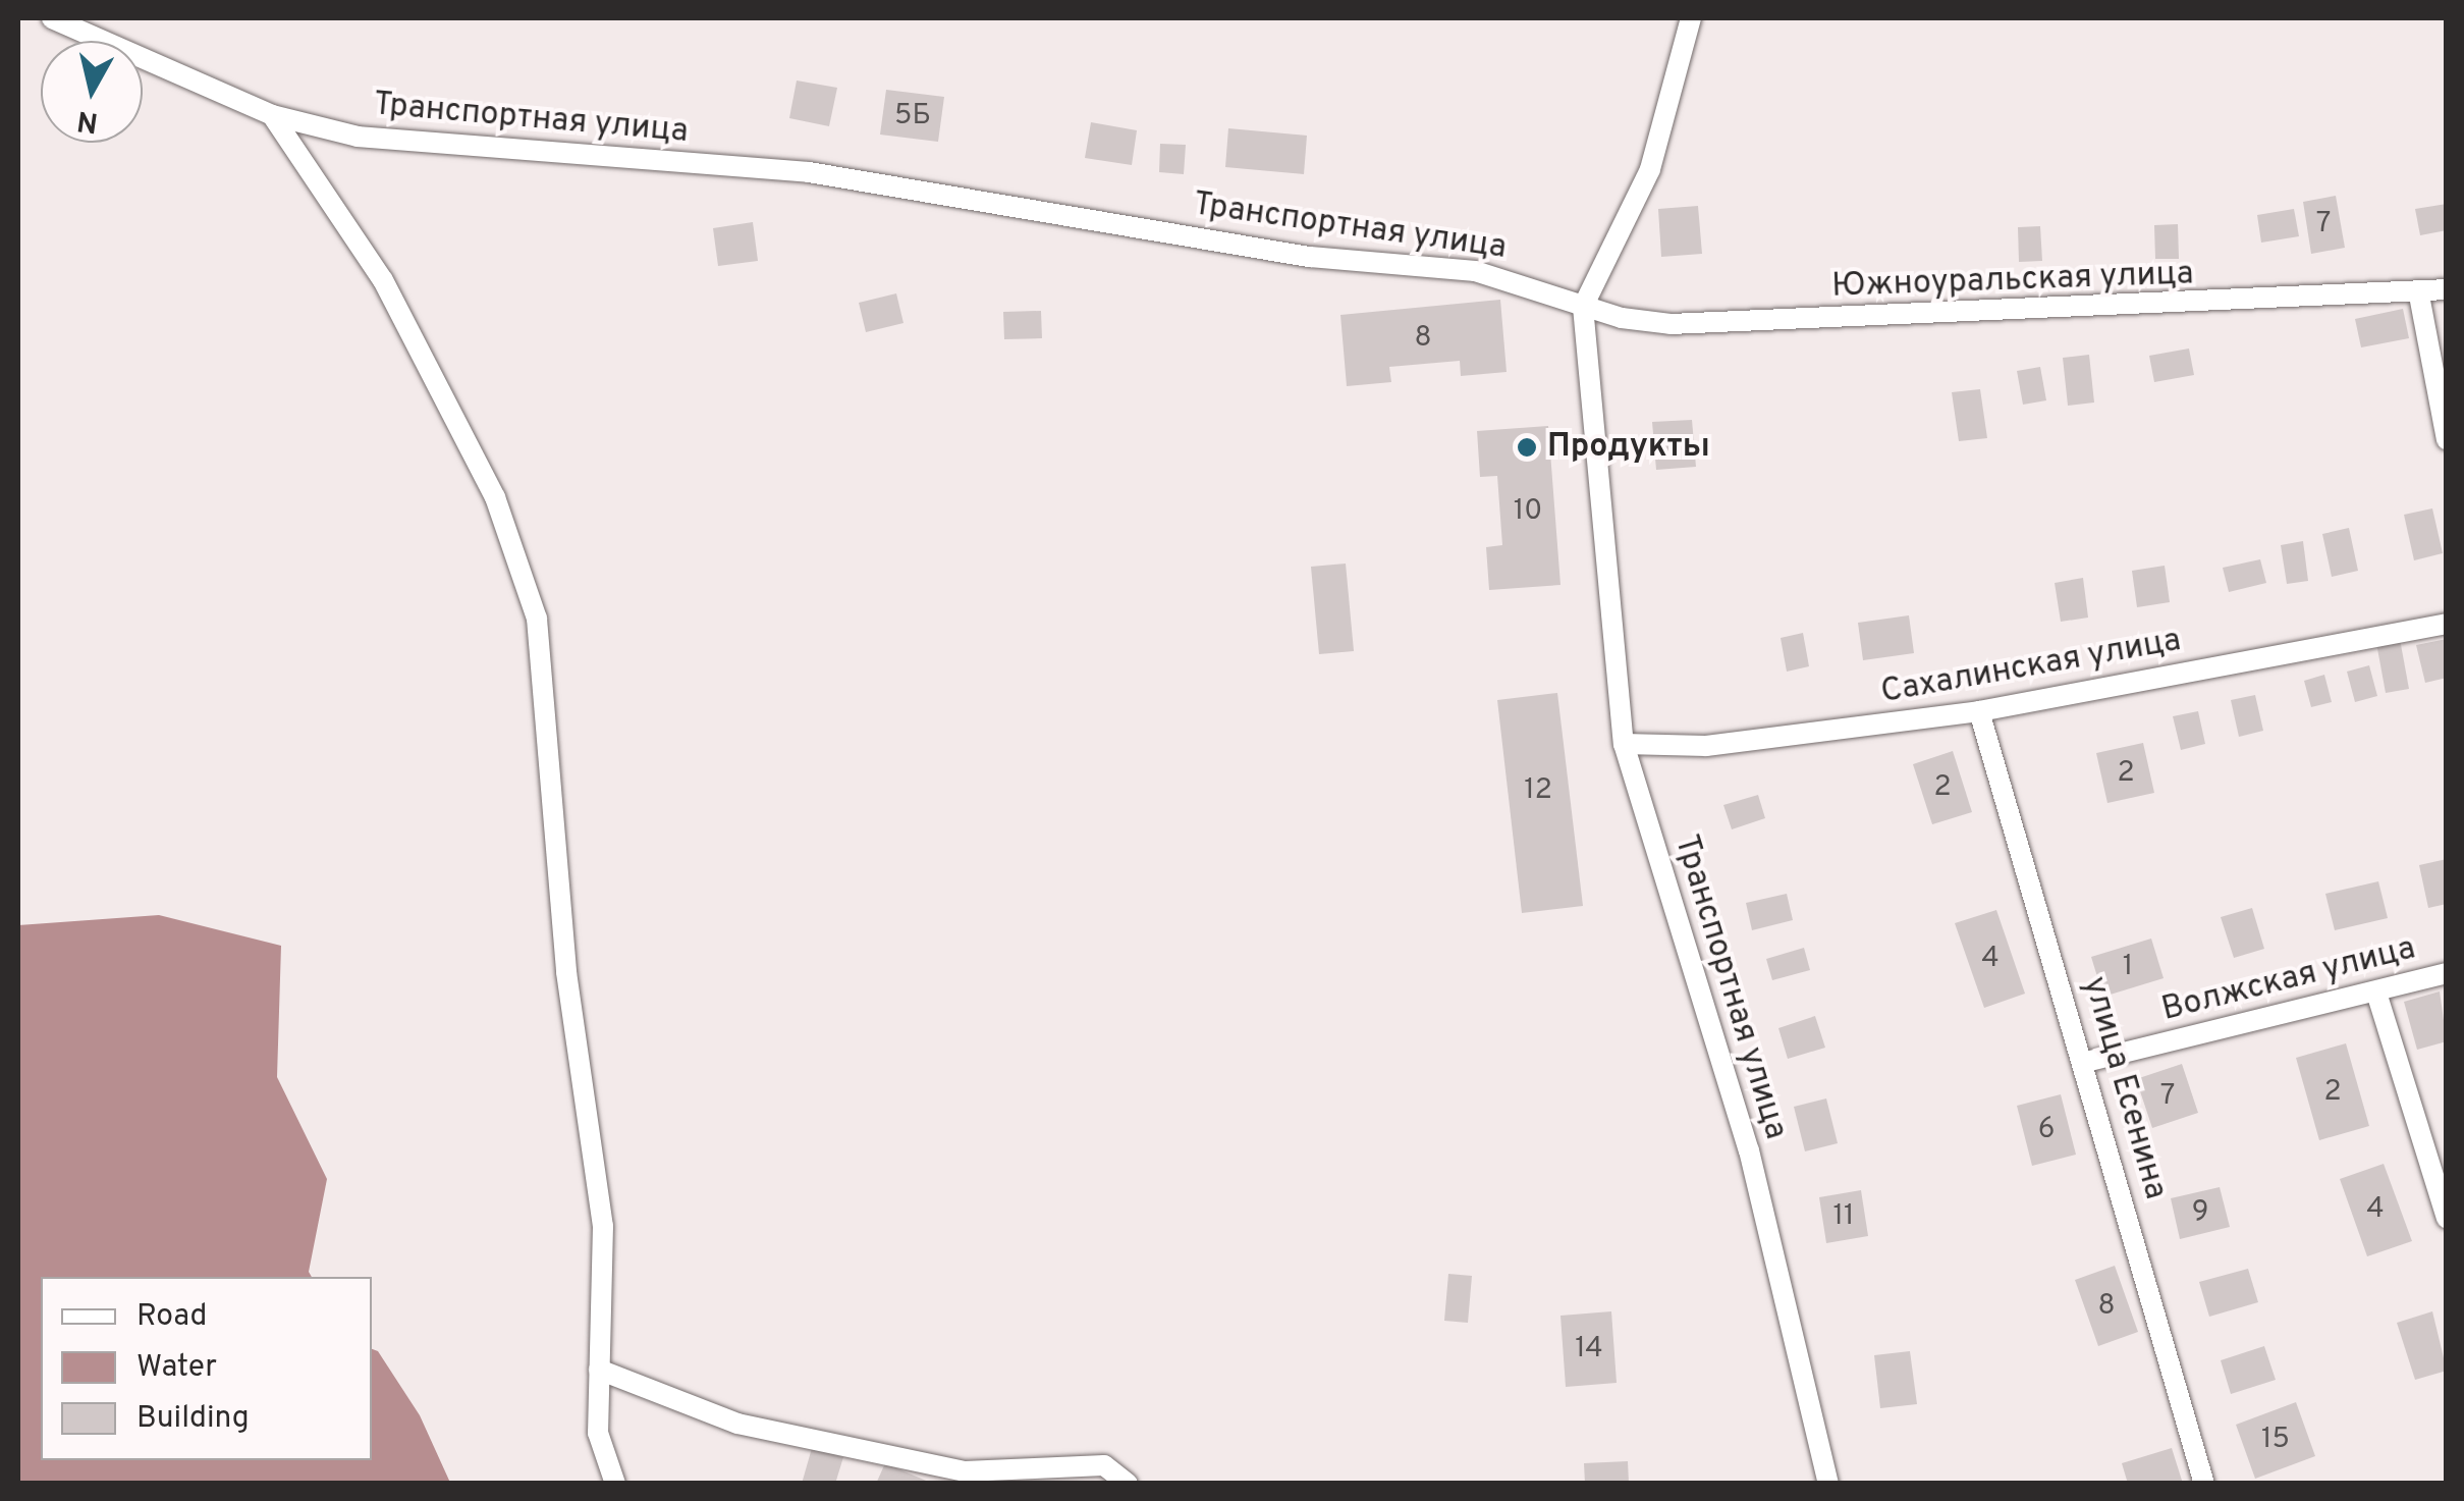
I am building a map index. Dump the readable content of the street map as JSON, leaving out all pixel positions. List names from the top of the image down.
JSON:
{
  "streets": {
    "street": [
      "Транспортная улица",
      "Южноуральская улица",
      "Сахалинская улица",
      "Волжская улица",
      "улица Есенина"
    ]
  },
  "crossings": [
    ["Транспортная улица", "Южноуральская улица"],
    ["Транспортная улица", "Сахалинская улица"],
    ["Сахалинская улица", "улица Есенина"],
    ["Волжская улица", "улица Есенина"]
  ],
  "places": ["Продукты"],
  "house_numbers": [
    "5Б",
    "7",
    "8",
    "10",
    "2",
    "2",
    "12",
    "4",
    "1",
    "2",
    "7",
    "6",
    "4",
    "9",
    "11",
    "8",
    "14",
    "15"
  ],
  "legend": ["Road", "Water", "Building"],
  "north": "bottom"
}
